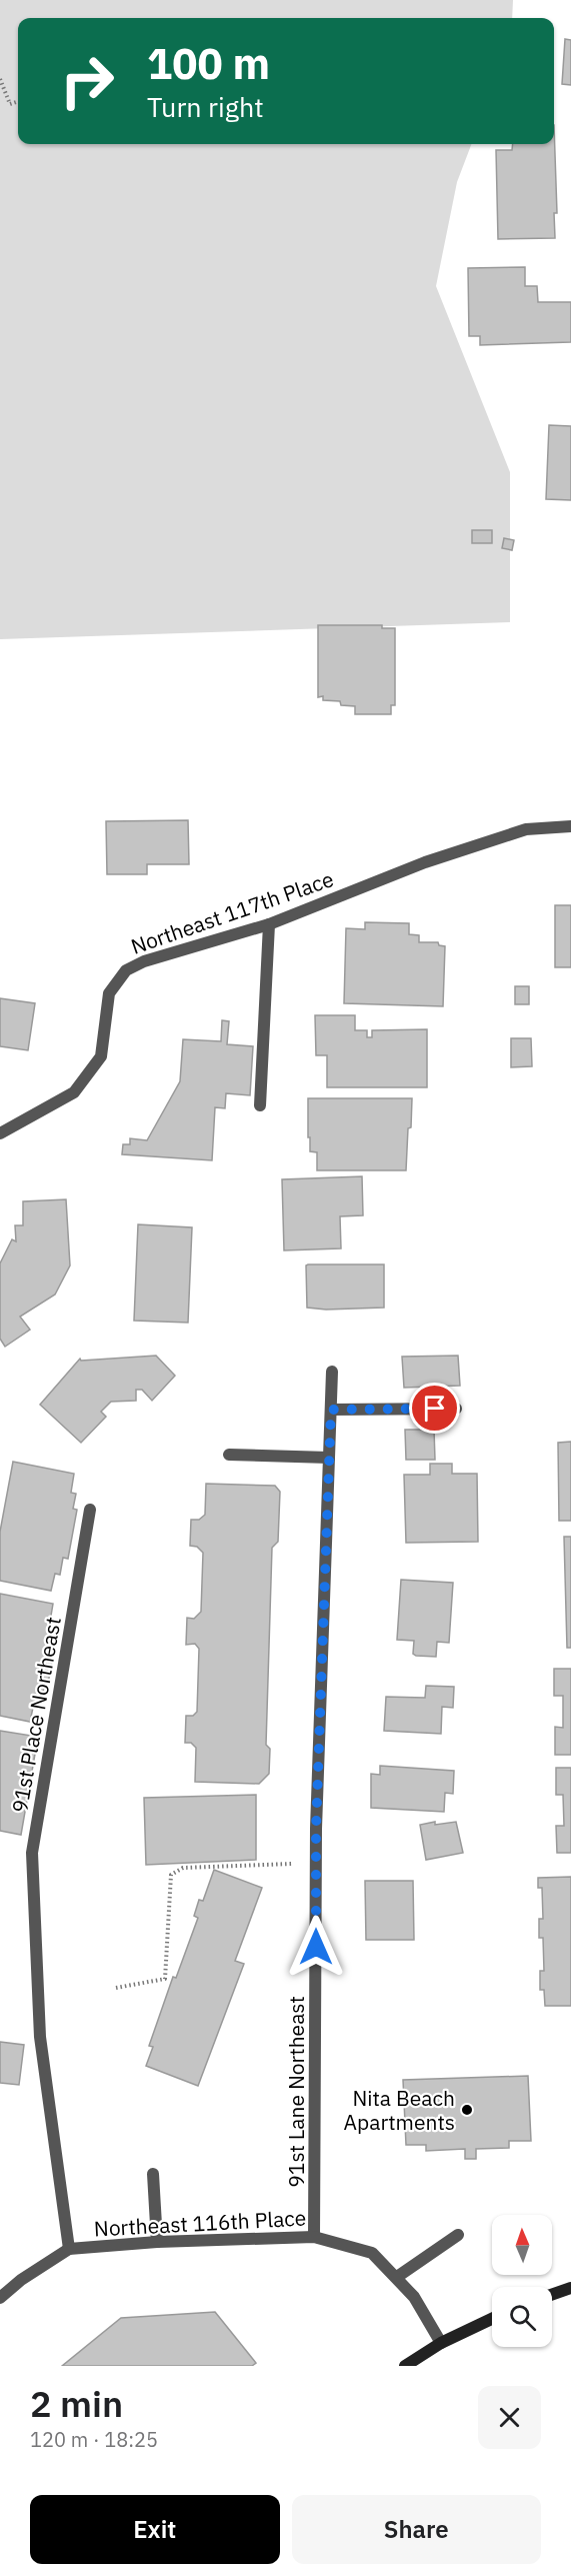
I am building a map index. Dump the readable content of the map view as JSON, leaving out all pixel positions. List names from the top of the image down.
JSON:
{
  "streets": {
    "street": [
      "Northeast 117th Place",
      "91st Place Northeast",
      "91st Lane Northeast",
      "Northeast 116th Place"
    ]
  },
  "crossings": [
    ["91st Place Northeast", "Northeast 116th Place"],
    ["91st Lane Northeast", "Northeast 116th Place"]
  ],
  "places": ["Nita Beach Apartments"],
  "north": "top",
  "page": {
    "turn": ["100 m", "Turn right"],
    "heading": ["2 min", "120 m · 18:25"],
    "buttons": ["Exit", "Share"]
  }
}
